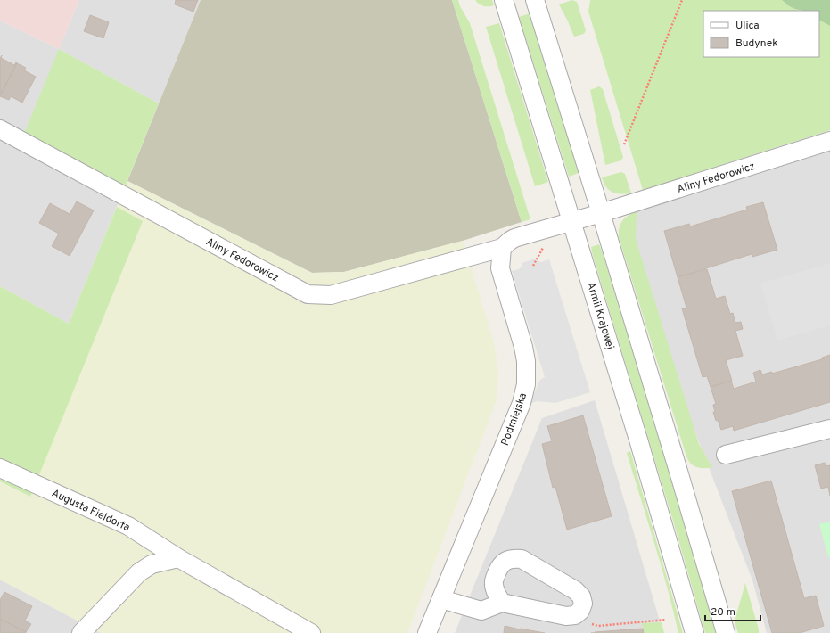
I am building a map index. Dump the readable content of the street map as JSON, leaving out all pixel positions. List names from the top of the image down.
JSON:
{
  "streets": {
    "street": [
      "Aliny Fedorowicz",
      "Armii Krajowej",
      "Podmiejska",
      "Augusta Fieldorfa"
    ]
  },
  "crossings": [
    ["Aliny Fedorowicz", "Armii Krajowej"],
    ["Aliny Fedorowicz", "Podmiejska"]
  ],
  "legend": ["Ulica", "Budynek"],
  "scale_bar": "20 m"
}
